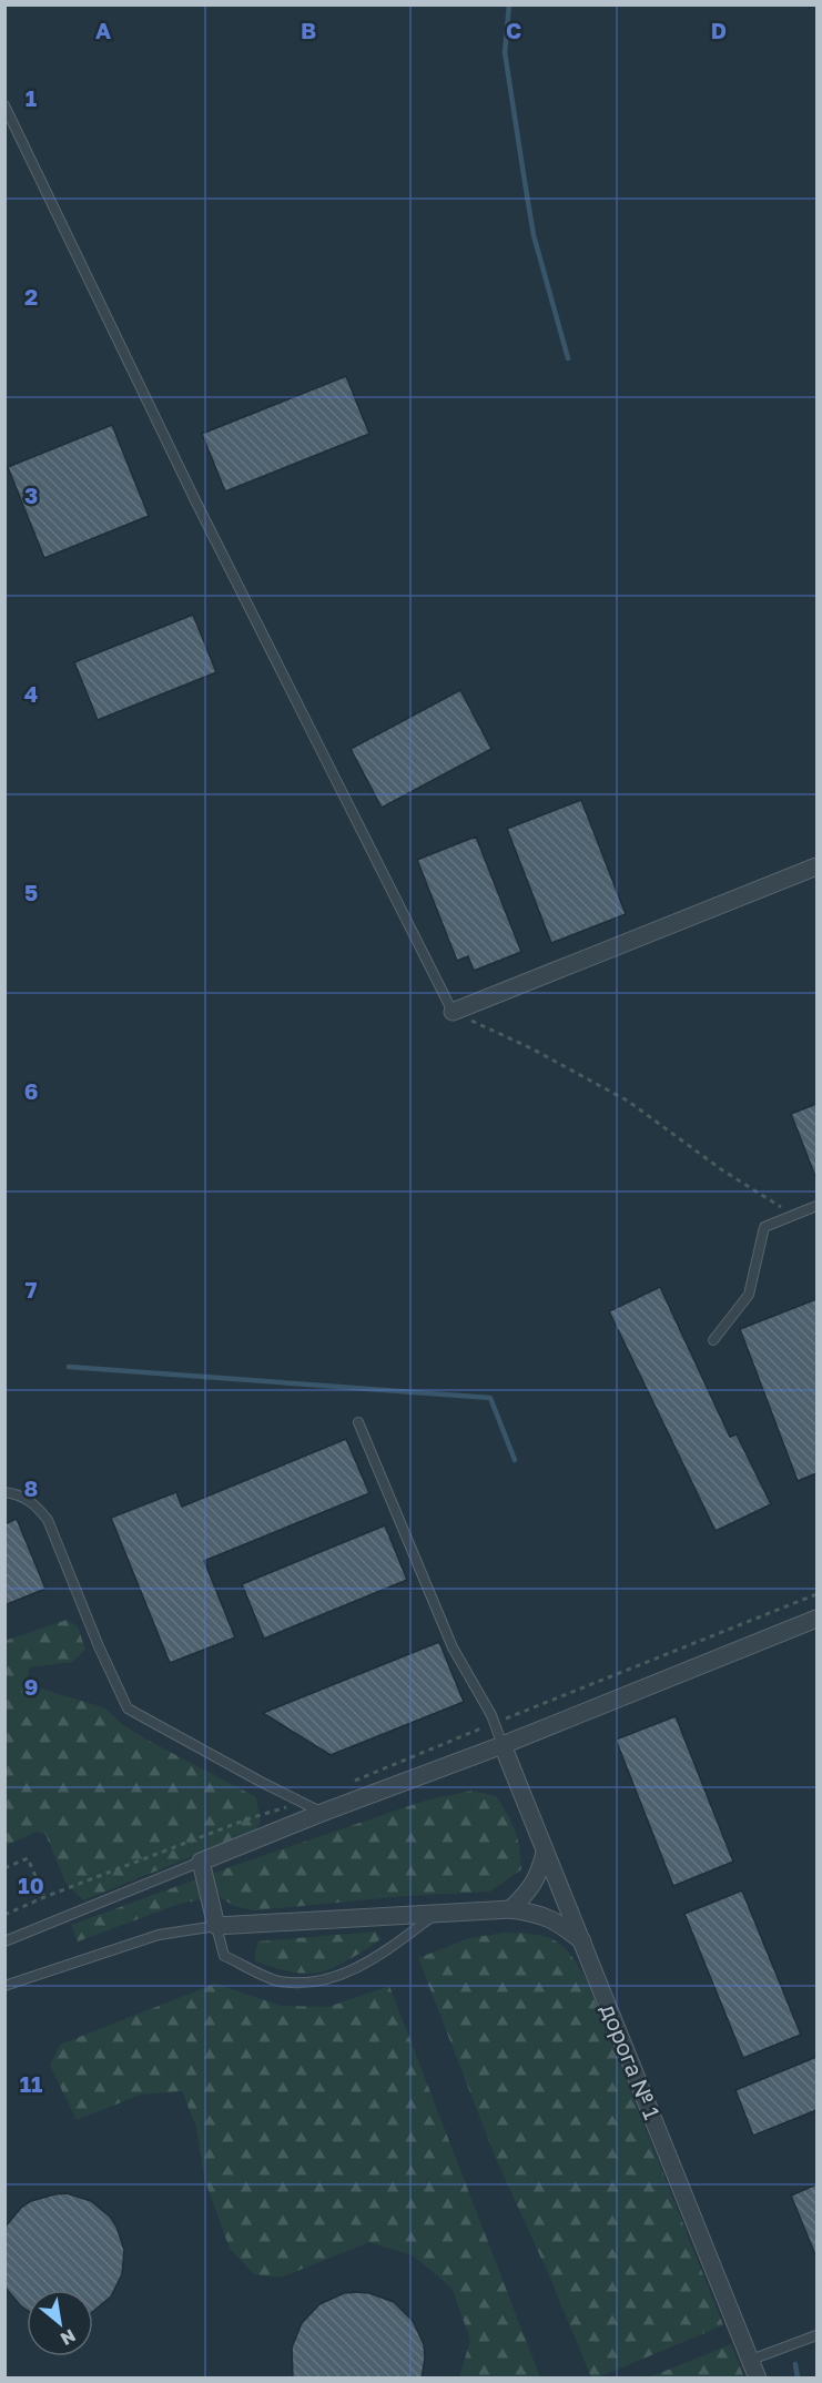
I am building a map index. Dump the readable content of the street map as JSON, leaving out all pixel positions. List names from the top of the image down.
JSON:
{
  "streets": {
    "street": ["дорога № 1"]
  },
  "north": "bottom right",
  "grid": {
    "columns": [
      "A",
      "B",
      "C",
      "D"
    ],
    "rows": [
      "1",
      "2",
      "3",
      "4",
      "5",
      "6",
      "7",
      "8",
      "9",
      "10",
      "11"
    ]
  }
}
